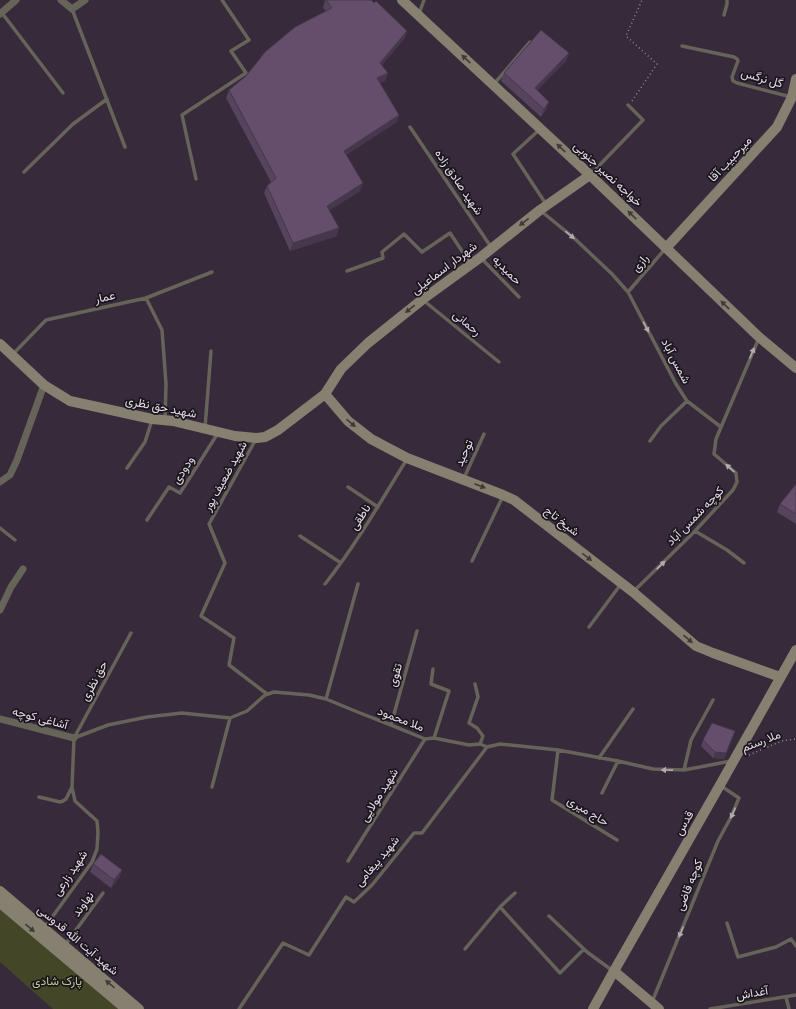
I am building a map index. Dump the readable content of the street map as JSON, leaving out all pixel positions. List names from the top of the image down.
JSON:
{
  "streets": {
    "street": [
      "میرحبیب آقا",
      "خواجه نصیر جنوبی",
      "شهردار اسماعیلی",
      "شهید حق نظری",
      "شیخ تاج",
      "آشاغی کوچه",
      "قدس",
      "شهید آیت الله قدوسی"
    ],
    "lane": [
      "گل نرگس",
      "شهید صادق زاده",
      "رازی",
      "حمیدیه",
      "عمار",
      "رحمانی",
      "شمس آباد",
      "توحید",
      "ودودی",
      "شهید ضعیف پور",
      "کوچه شمس آباد",
      "ناطقی",
      "تقوی",
      "حق نظری",
      "ملا محمود",
      "شهید مولایی",
      "حاج میری",
      "شهید پیغامی",
      "شهید زارعی",
      "کوچه قاضی",
      "نهاوند",
      "آغداش"
    ],
    "path": ["ملا رستم"]
  },
  "crossings": [
    ["گل نرگس", "میرحبیب آقا"],
    ["میرحبیب آقا", "خواجه نصیر جنوبی"],
    ["میرحبیب آقا", "رازی"],
    ["خواجه نصیر جنوبی", "رازی"],
    ["خواجه نصیر جنوبی", "شهردار اسماعیلی"],
    ["خواجه نصیر جنوبی", "شمس آباد"],
    ["خواجه نصیر جنوبی", "کوچه شمس آباد"],
    ["شهید صادق زاده", "شهردار اسماعیلی"],
    ["رازی", "شمس آباد"],
    ["شهردار اسماعیلی", "حمیدیه"],
    ["شهردار اسماعیلی", "رحمانی"],
    ["شهردار اسماعیلی", "شمس آباد"],
    ["شهردار اسماعیلی", "شهید حق نظری"],
    ["شهردار اسماعیلی", "شیخ تاج"],
    ["عمار", "شهید حق نظری"],
    ["شمس آباد", "کوچه شمس آباد"],
    ["شهید حق نظری", "ودودی"],
    ["شهید حق نظری", "شهید ضعیف پور"],
    ["شهید حق نظری", "شیخ تاج"],
    ["توحید", "شیخ تاج"],
    ["شهید ضعیف پور", "ملا محمود"],
    ["کوچه شمس آباد", "شیخ تاج"],
    ["ناطقی", "شیخ تاج"],
    ["شیخ تاج", "قدس"],
    ["تقوی", "ملا محمود"],
    ["حق نظری", "آشاغی کوچه"],
    ["حق نظری", "شهید زارعی"],
    ["آشاغی کوچه", "شهید زارعی"],
    ["ملا محمود", "ملا رستم"],
    ["ملا محمود", "شهید مولایی"],
    ["ملا محمود", "حاج میری"],
    ["ملا محمود", "قدس"],
    ["ملا محمود", "شهید پیغامی"],
    ["ملا رستم", "قدس"],
    ["قدس", "کوچه قاضی"],
    ["شهید زارعی", "شهید آیت الله قدوسی"],
    ["نهاوند", "شهید آیت الله قدوسی"]
  ],
  "one_way": [
    "خواجه نصیر جنوبی",
    "شهردار اسماعیلی",
    "شمس آباد",
    "کوچه شمس آباد",
    "شیخ تاج",
    "کوچه قاضی"
  ],
  "parks": ["پارک شادی"]
}
